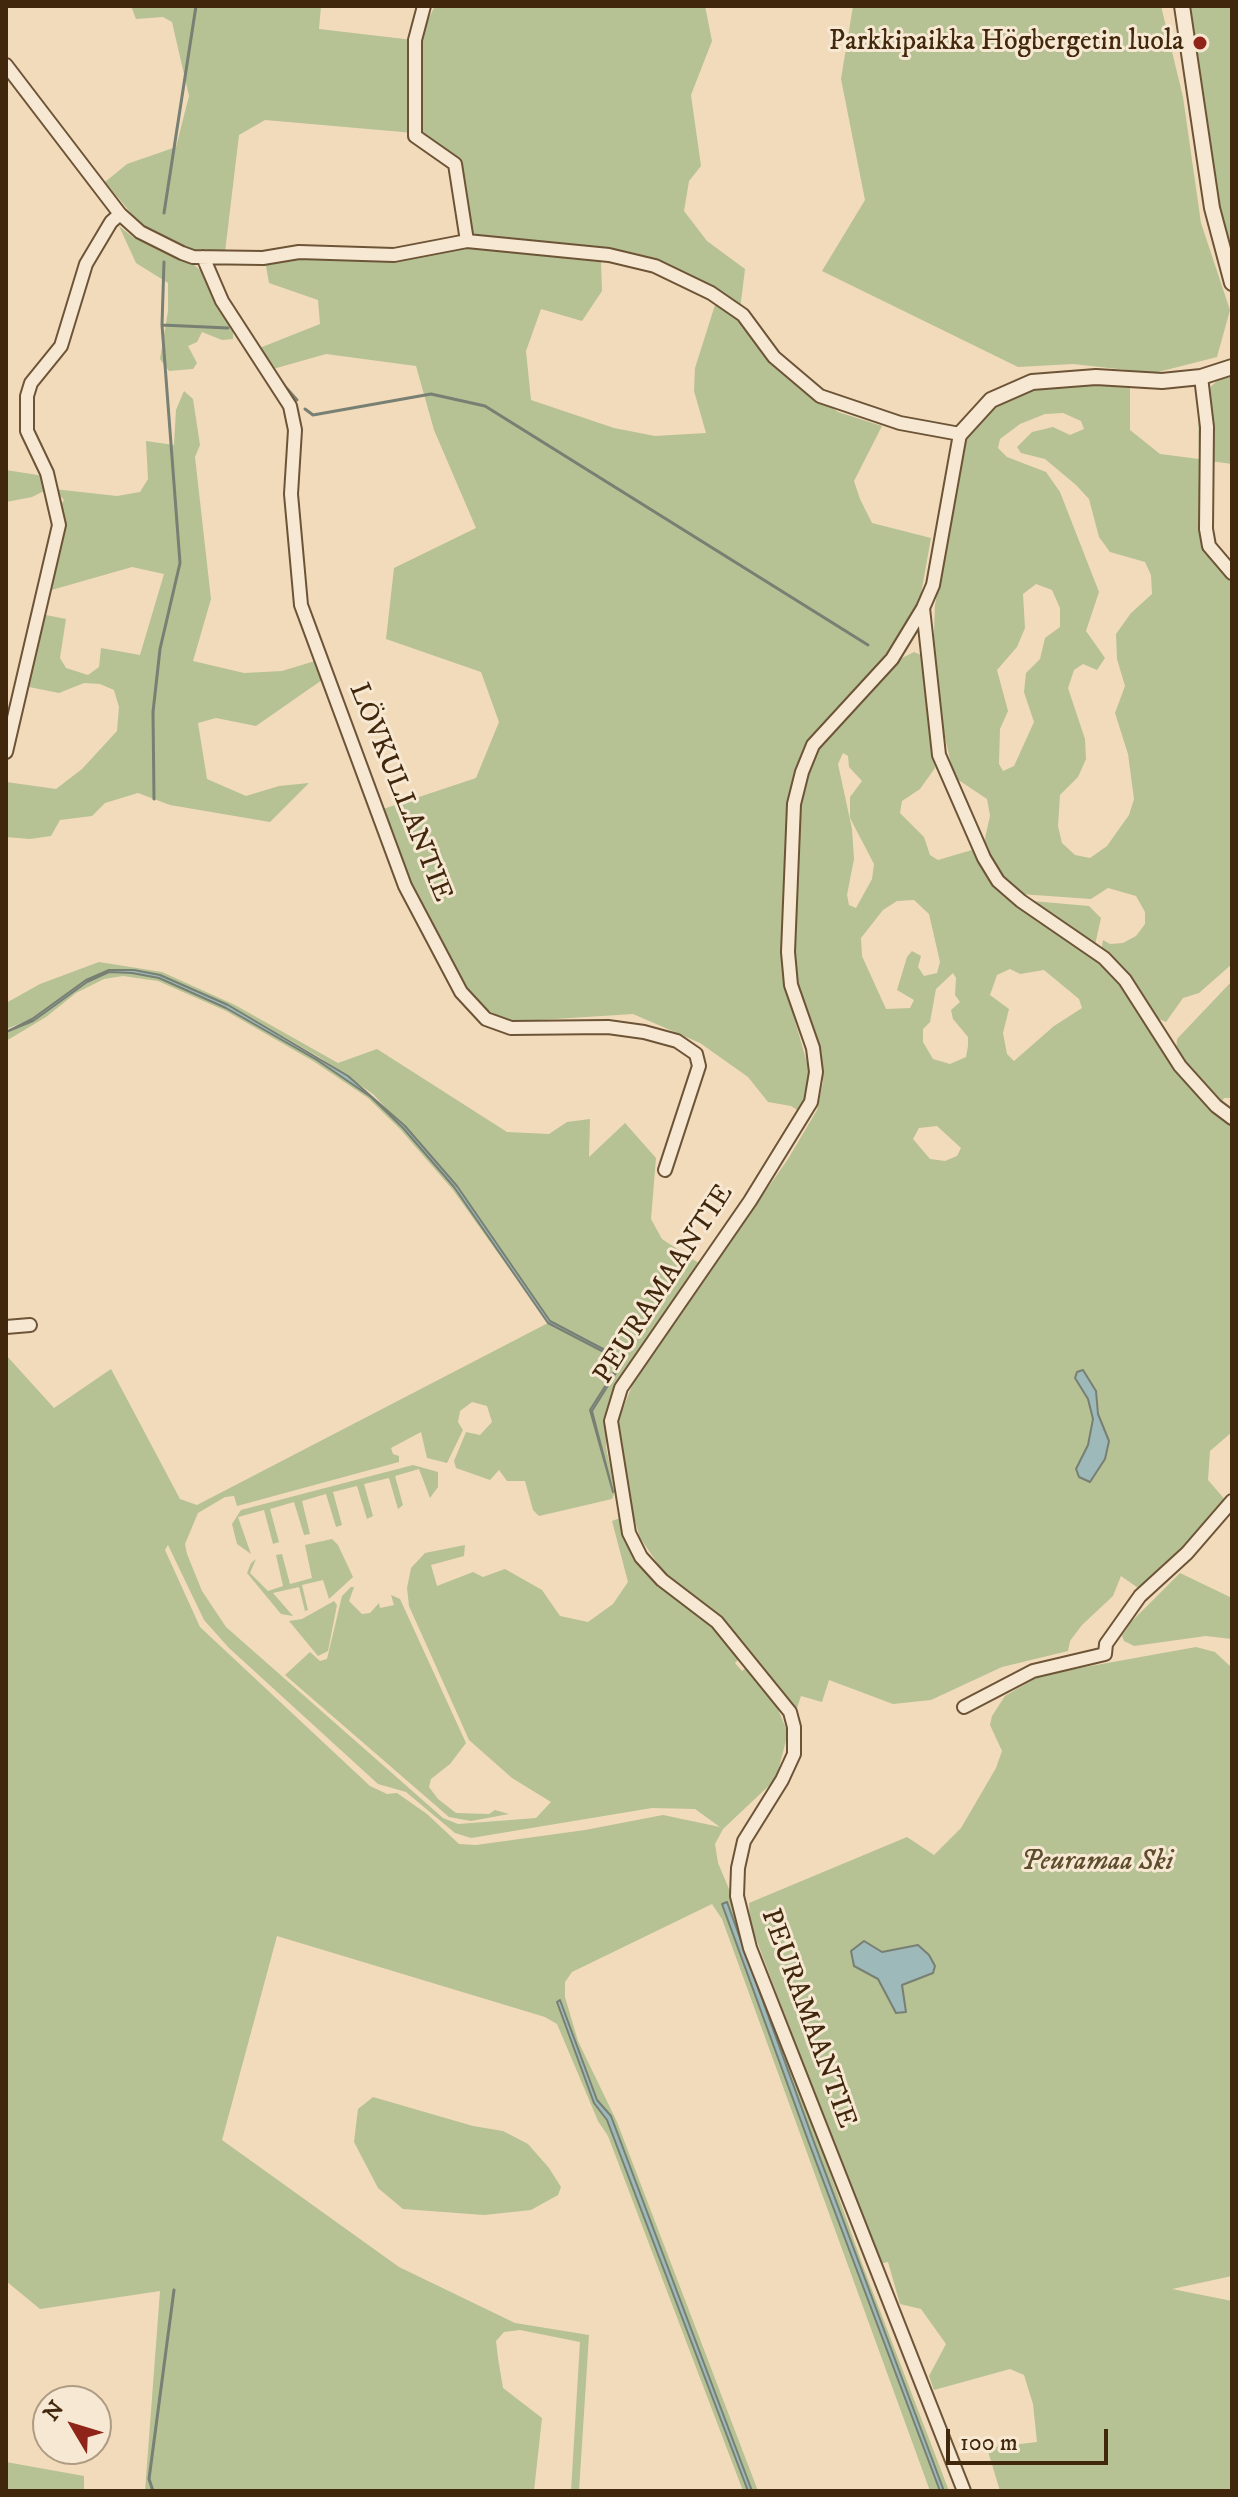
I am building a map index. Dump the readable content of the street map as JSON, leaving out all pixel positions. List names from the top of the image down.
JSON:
{
  "streets": {
    "street": ["LÖVKULLANTIE", "PEURAMAANTIE"]
  },
  "parks": ["Peuramaa Ski"],
  "places": ["Parkkipaikka Högbergetin luola"],
  "scale_bar": "100 m",
  "north": "top left"
}
